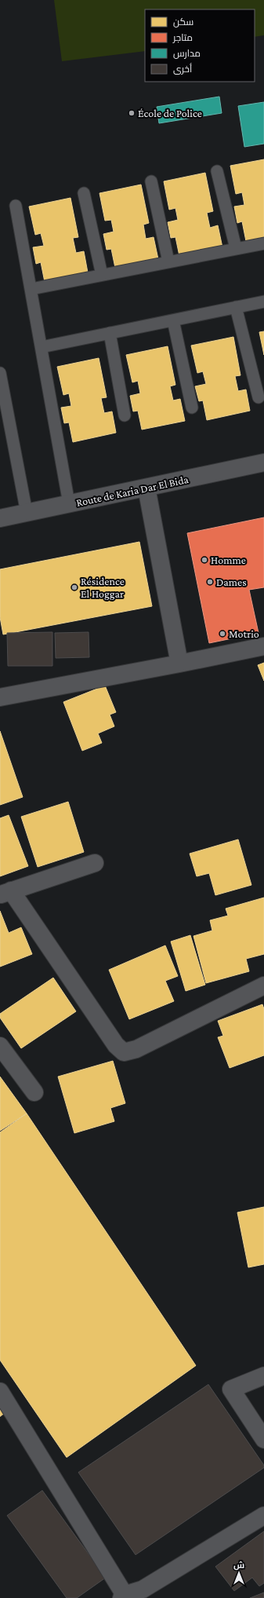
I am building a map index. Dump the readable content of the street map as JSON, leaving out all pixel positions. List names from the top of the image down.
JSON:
{
  "streets": {
    "street": ["Route de Karia Dar El Bida"]
  },
  "places": [
    "École de Police",
    "Homme",
    "Dames",
    "Résidence El Hoggar",
    "Motrio"
  ],
  "legend": [
    "سكن",
    "متاجر",
    "مدارس",
    "أخرى"
  ],
  "north": "top"
}
